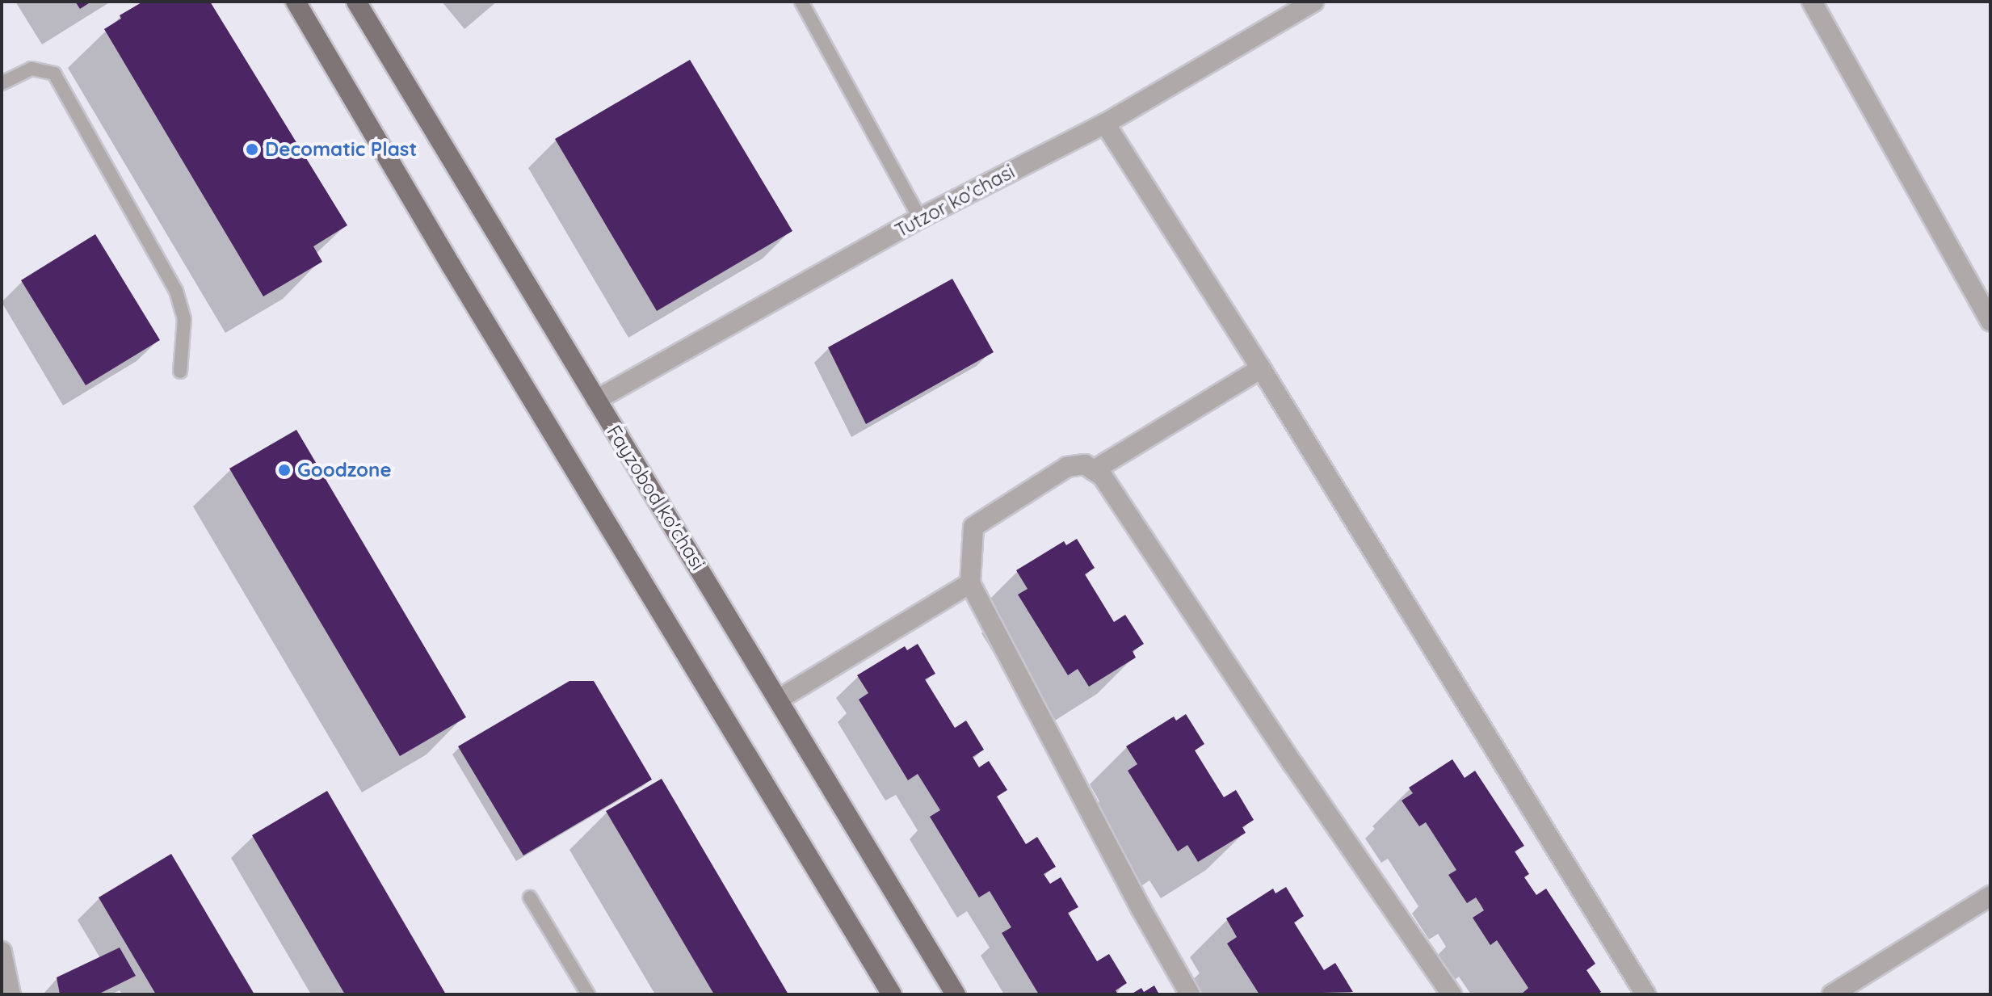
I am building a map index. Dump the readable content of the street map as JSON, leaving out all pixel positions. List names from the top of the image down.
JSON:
{
  "streets": {
    "main road": ["Fayzobod ko'chasi"],
    "street": ["Tutzor ko'chasi"]
  },
  "crossings": [
    ["Tutzor ko'chasi", "Fayzobod ko'chasi"]
  ],
  "places": ["Decomatic Plast", "Goodzone"]
}
